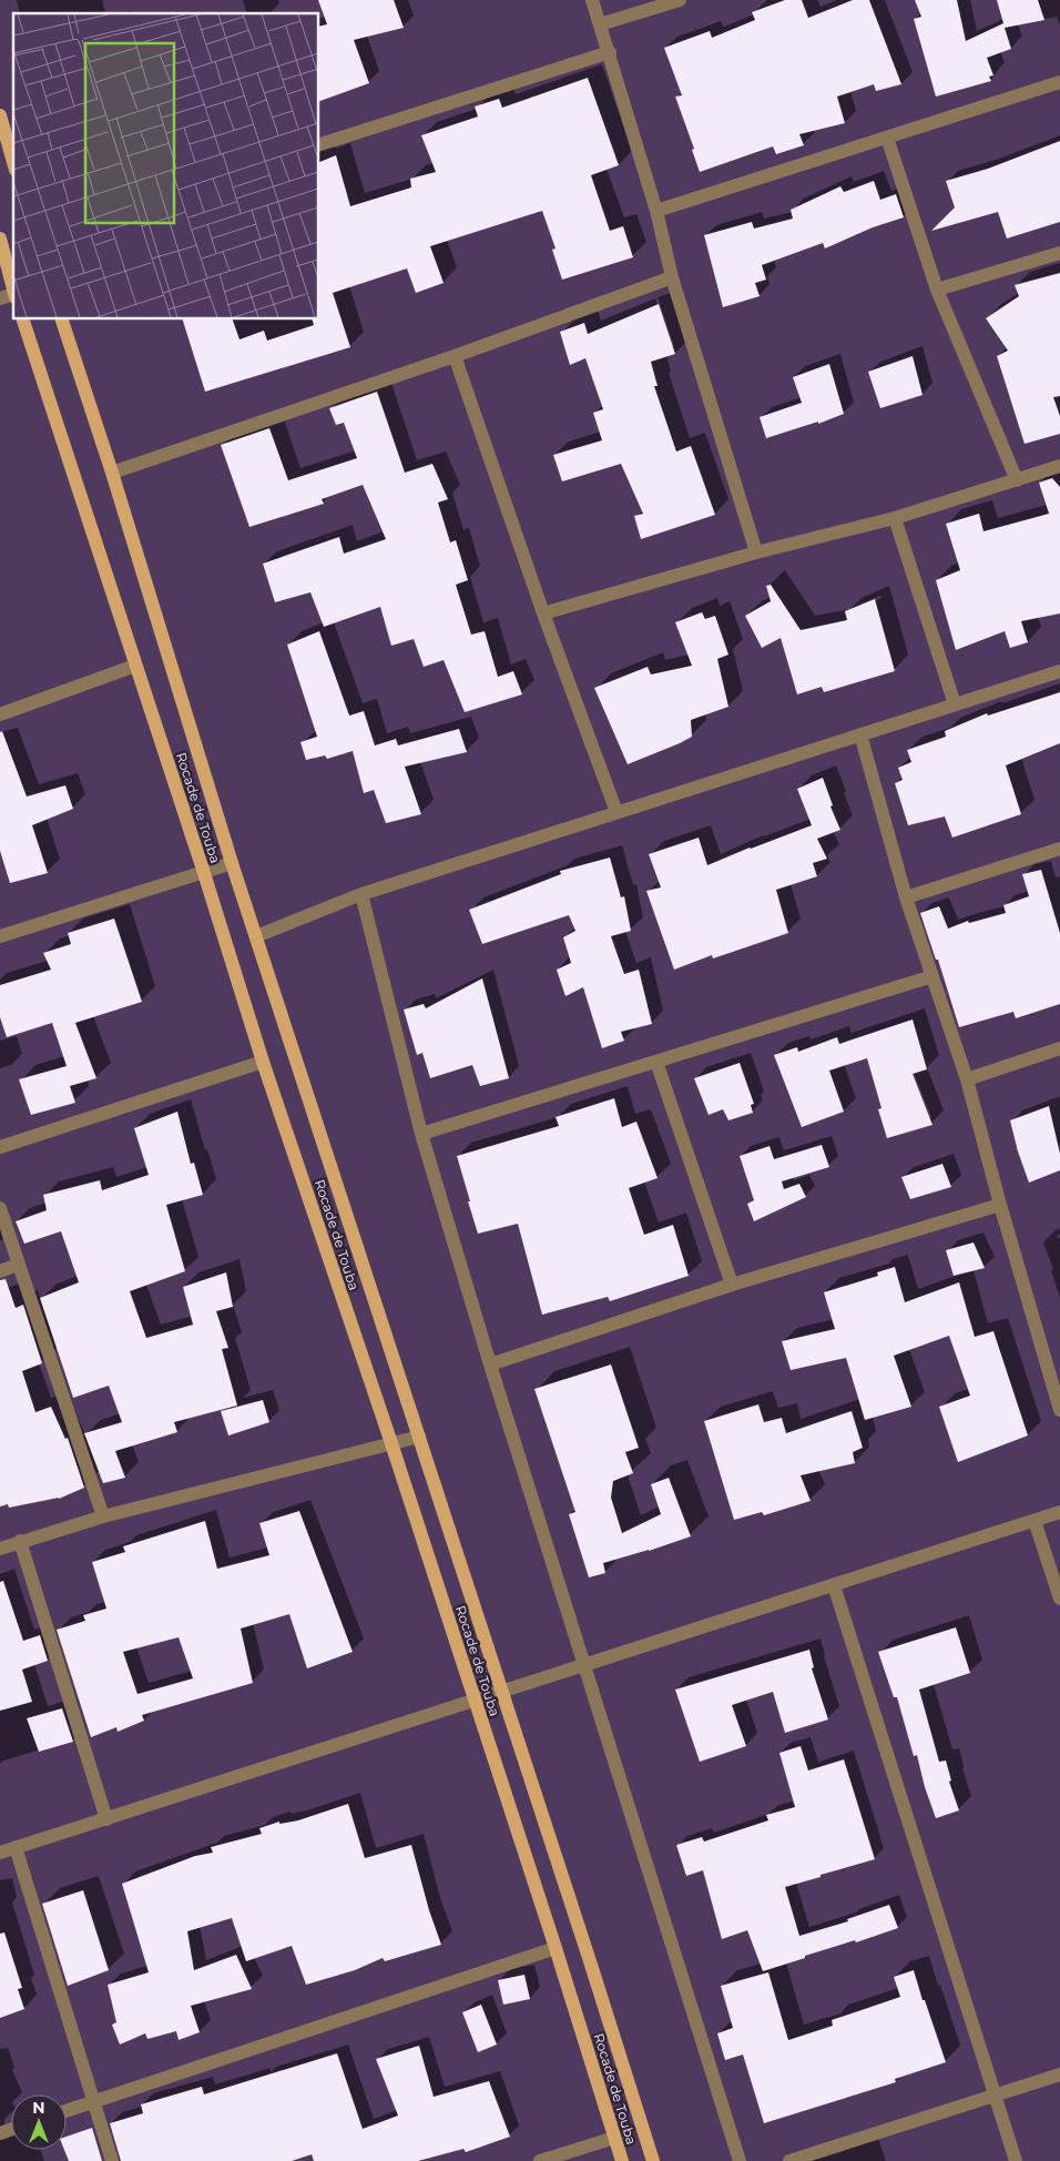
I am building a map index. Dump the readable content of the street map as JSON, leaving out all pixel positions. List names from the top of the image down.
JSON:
{
  "streets": {
    "main road": ["Rocade de Touba"]
  },
  "north": "top"
}
